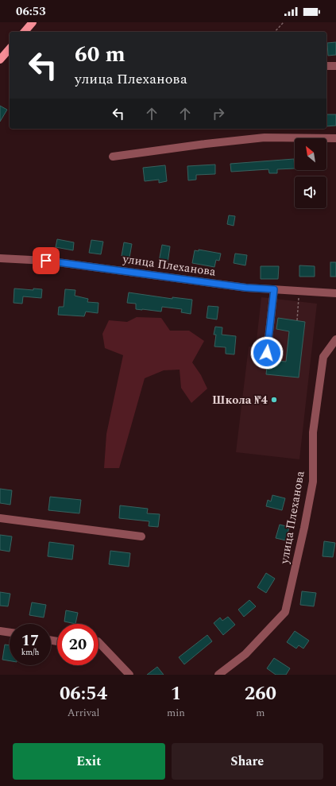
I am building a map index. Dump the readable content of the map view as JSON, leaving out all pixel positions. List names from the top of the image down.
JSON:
{
  "streets": {
    "street": ["улица Плеханова"]
  },
  "places": ["Школа №4"],
  "north": "top left",
  "page": {
    "status": "06:53",
    "turn": ["60 m", "улица Плеханова"],
    "speed": "17 km/h",
    "limit": "20",
    "eta": [
      "06:54",
      "Arrival",
      "1",
      "min",
      "260",
      "m"
    ],
    "buttons": ["Exit", "Share"]
  }
}
